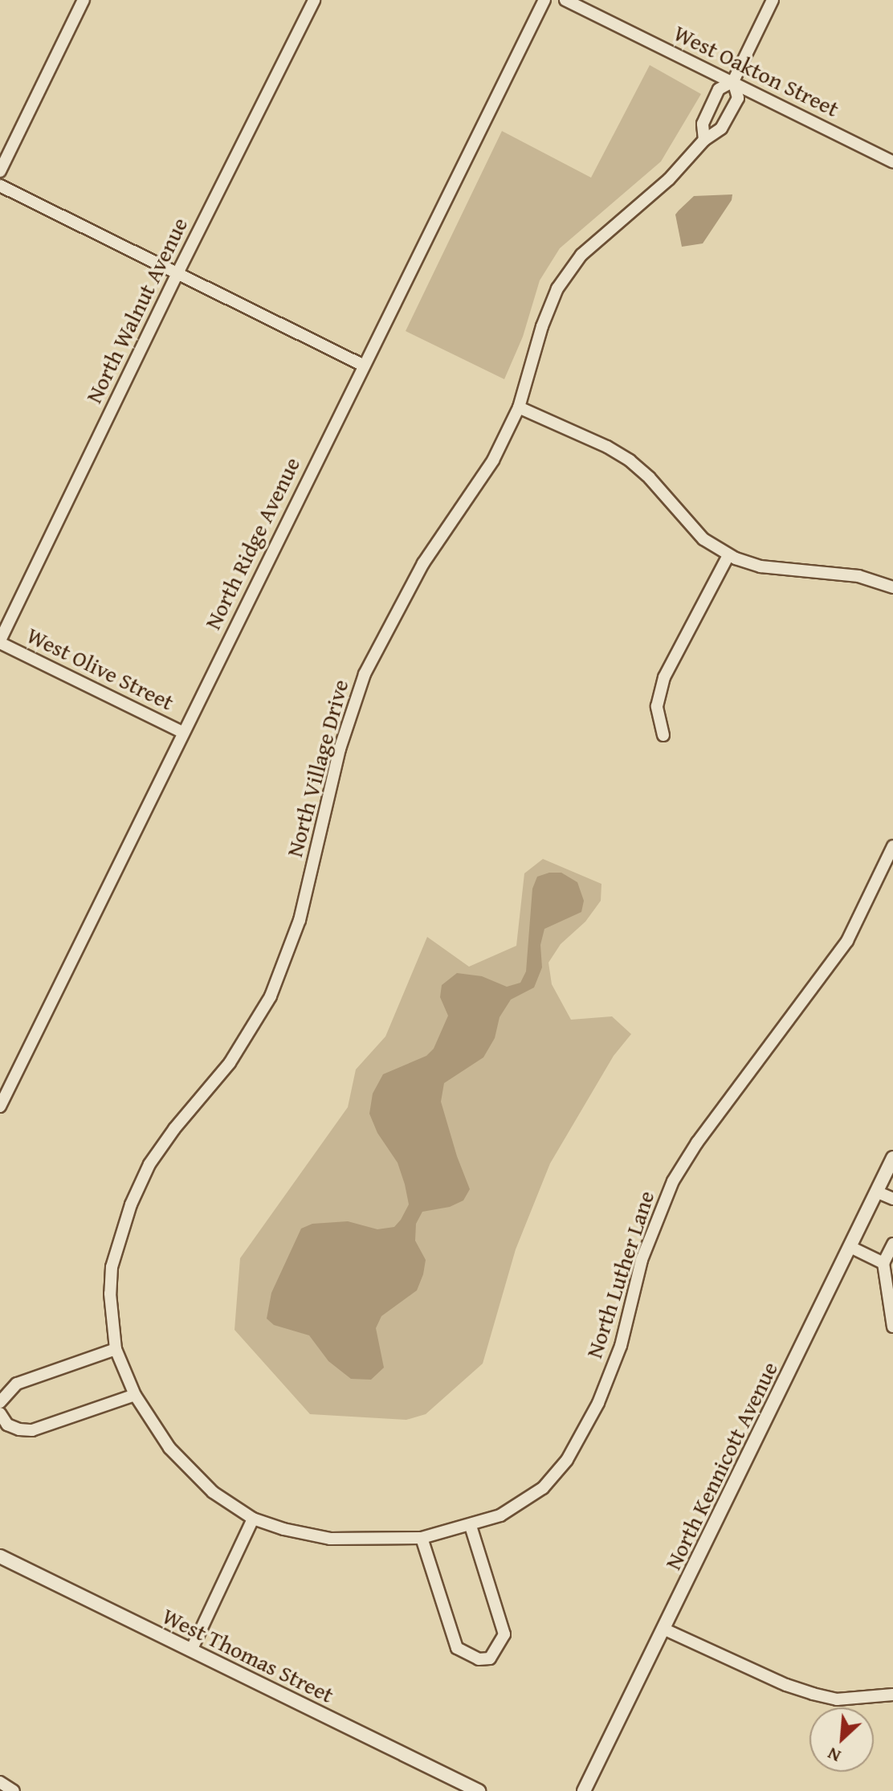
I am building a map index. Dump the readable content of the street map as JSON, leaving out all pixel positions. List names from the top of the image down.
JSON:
{
  "streets": {
    "street": [
      "West Oakton Street",
      "North Walnut Avenue",
      "North Ridge Avenue",
      "West Olive Street",
      "North Village Drive",
      "North Luther Lane",
      "North Kennicott Avenue",
      "West Thomas Street"
    ]
  },
  "crossings": [
    ["West Oakton Street", "North Village Drive"],
    ["North Walnut Avenue", "West Olive Street"],
    ["North Ridge Avenue", "West Olive Street"],
    ["North Village Drive", "North Luther Lane"]
  ],
  "north": "bottom left"
}
